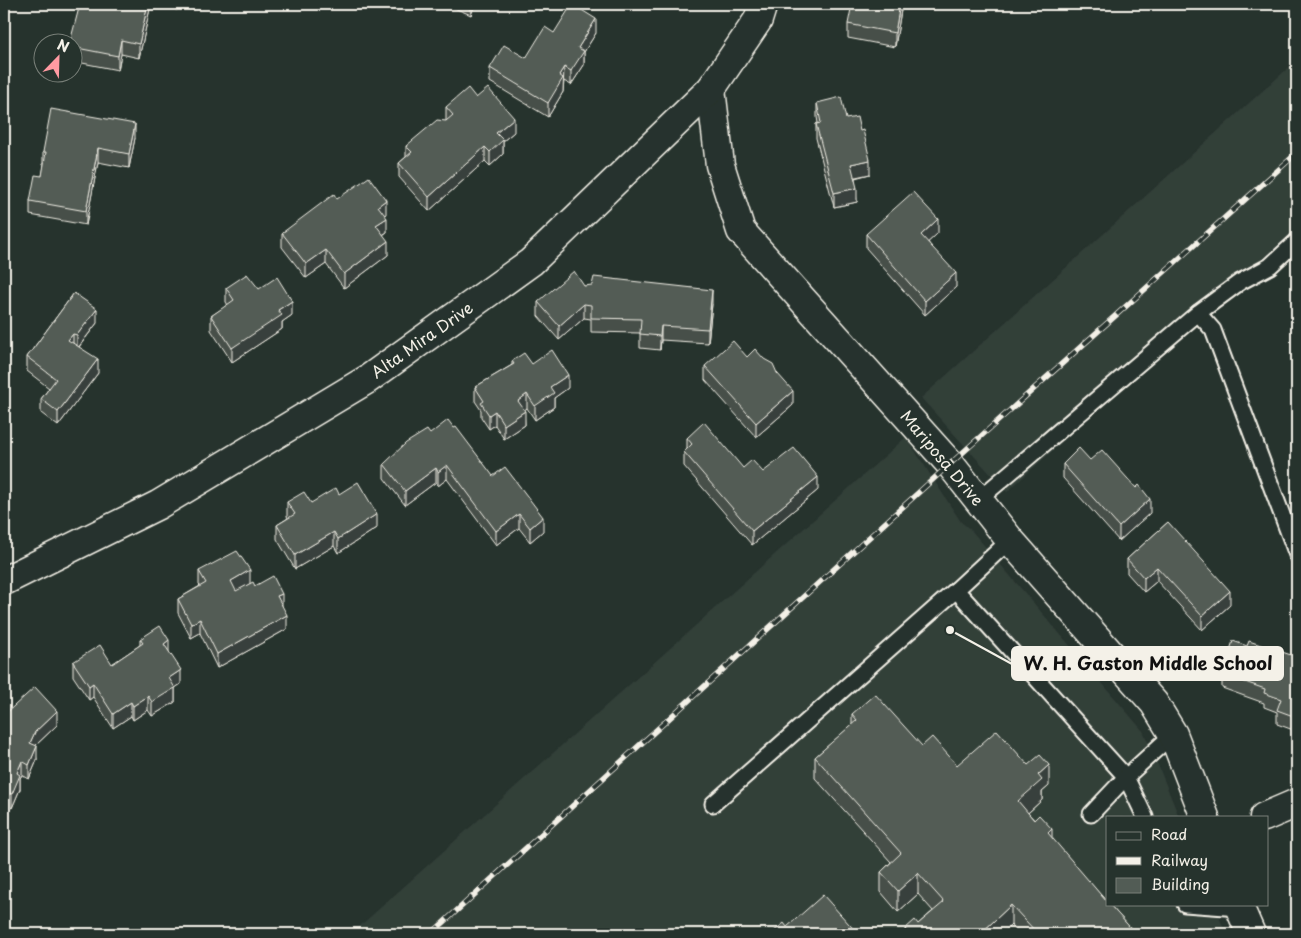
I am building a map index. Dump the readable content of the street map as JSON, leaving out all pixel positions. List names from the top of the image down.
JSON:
{
  "streets": {
    "street": ["Alta Mira Drive", "Mariposa Drive"]
  },
  "crossings": [
    ["Alta Mira Drive", "Mariposa Drive"]
  ],
  "places": ["W. H. Gaston Middle School"],
  "legend": ["Road", "Railway", "Building"],
  "north": "top right"
}
